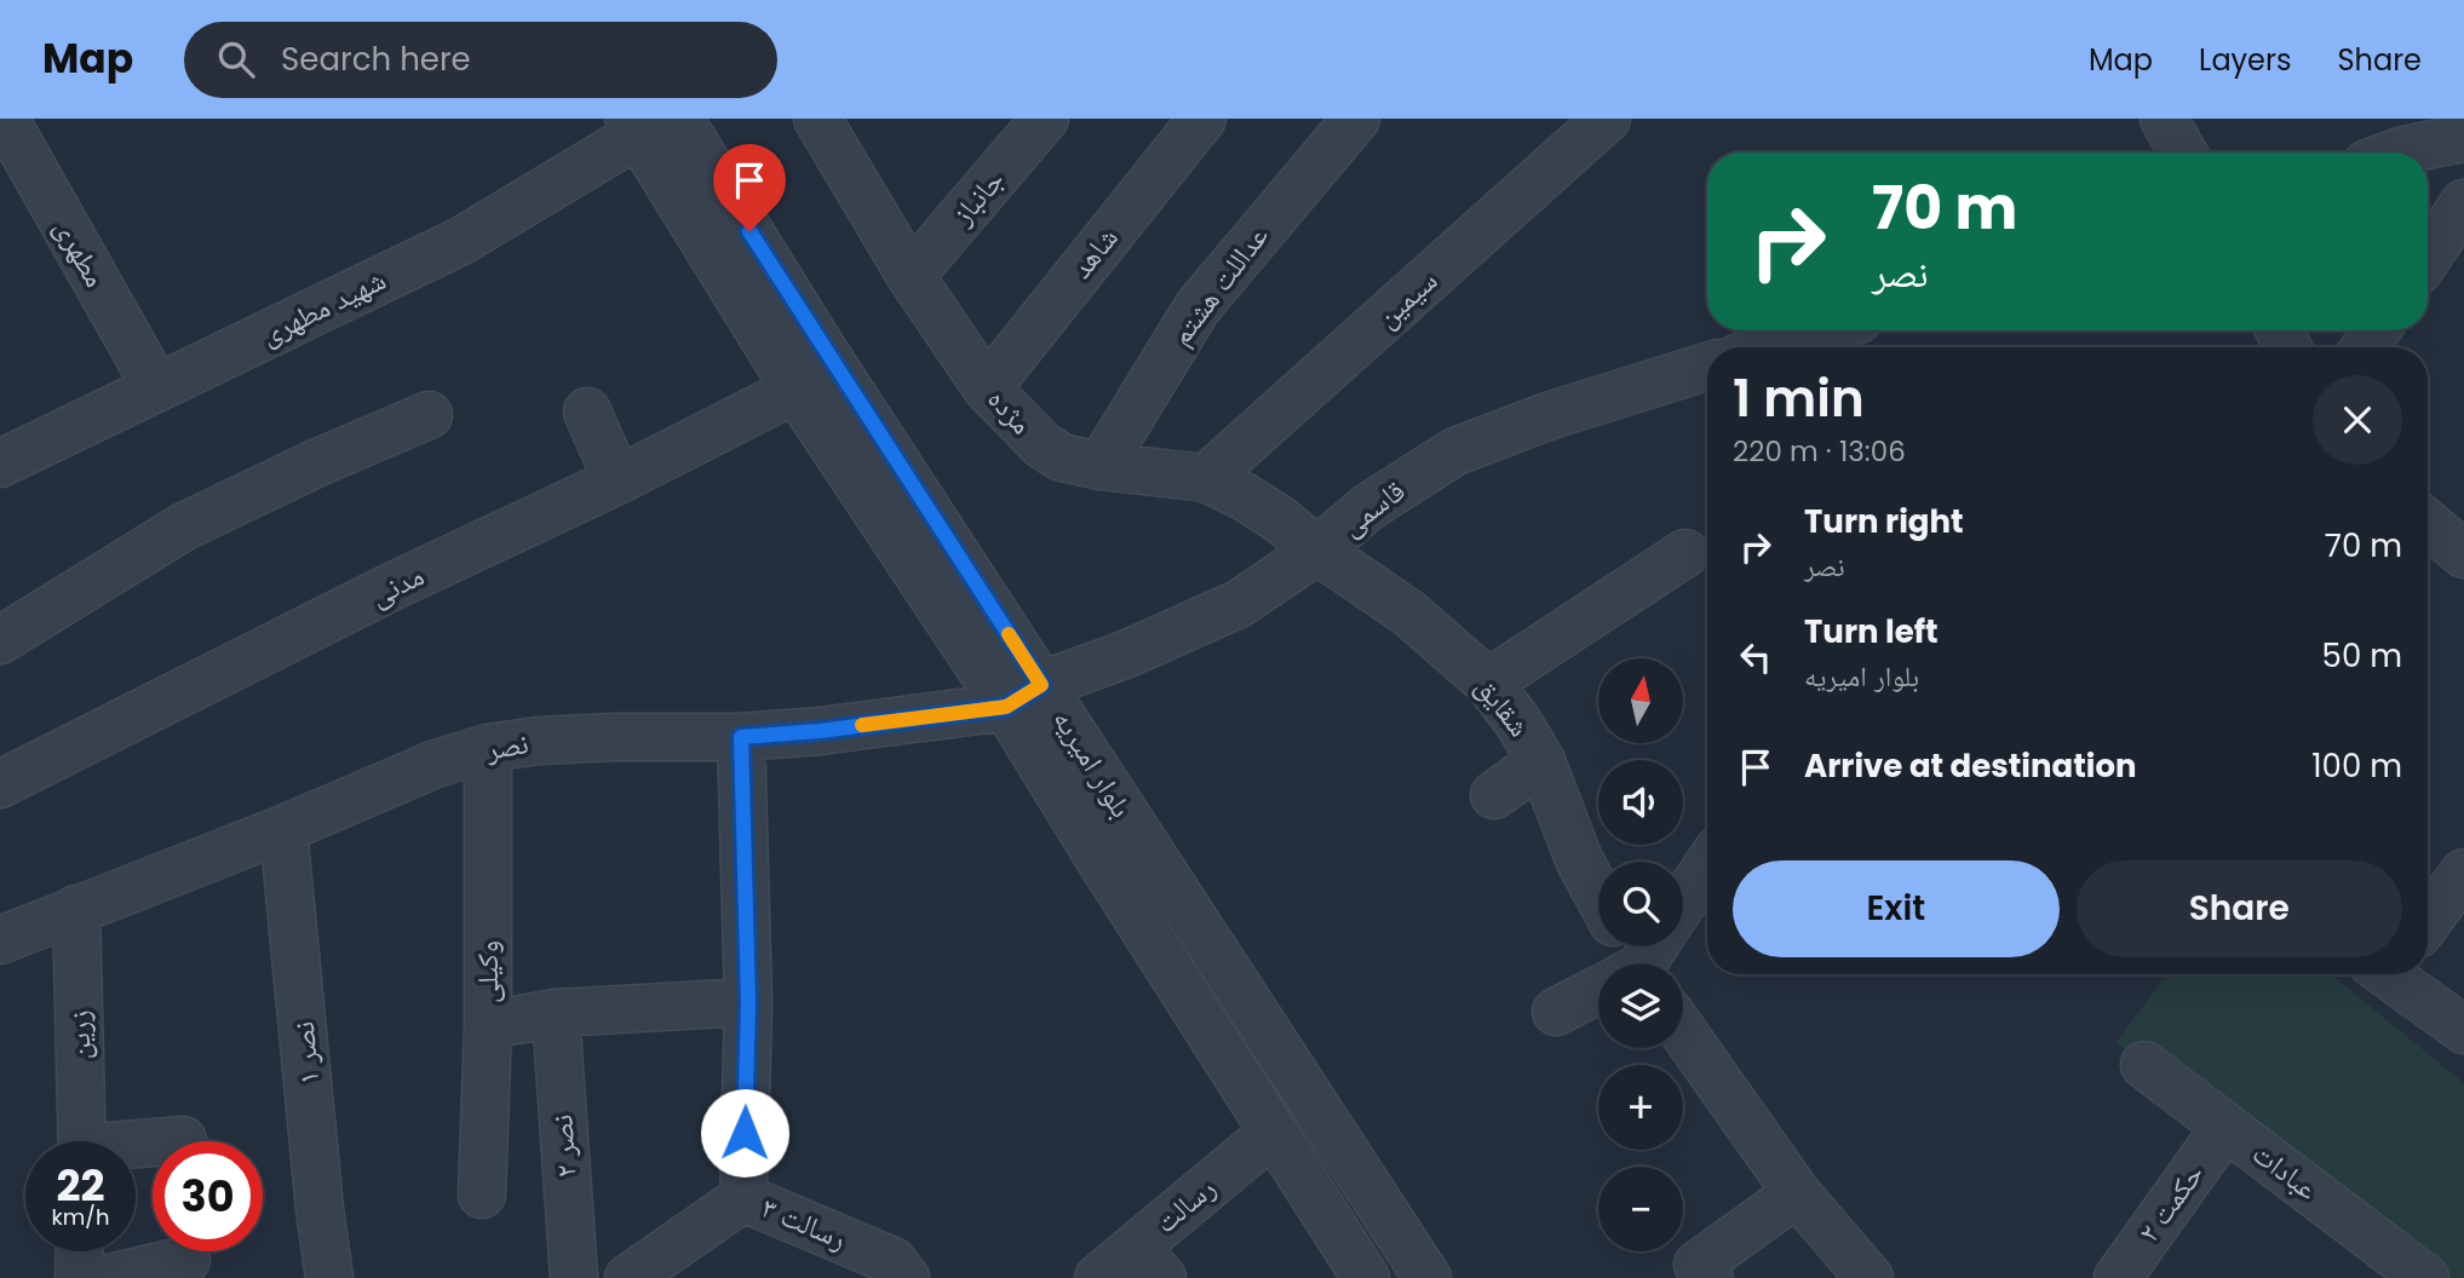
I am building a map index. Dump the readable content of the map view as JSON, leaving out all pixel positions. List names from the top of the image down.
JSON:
{
  "streets": {
    "street": [
      "جانباز",
      "مطهری",
      "شاهد",
      "عداللت هشتم",
      "سیمین",
      "شهید مطهری",
      "مژده",
      "قاسمی",
      "مدنی",
      "شقایق",
      "نصر",
      "بلوار امیریه",
      "وکیلی",
      "زرین",
      "نصر ۱",
      "نصر ۲",
      "عبادات",
      "حکمت ۲",
      "رسالت",
      "رسالت ۳"
    ]
  },
  "crossings": [
    ["جانباز", "مژده"],
    ["مطهری", "شهید مطهری"],
    ["شاهد", "مژده"],
    ["عداللت هشتم", "مژده"],
    ["سیمین", "مژده"],
    ["شهید مطهری", "بلوار امیریه"],
    ["مژده", "قاسمی"],
    ["مژده", "شقایق"],
    ["قاسمی", "شقایق"],
    ["قاسمی", "نصر"],
    ["قاسمی", "بلوار امیریه"],
    ["مدنی", "بلوار امیریه"],
    ["نصر", "بلوار امیریه"],
    ["نصر", "وکیلی"],
    ["نصر", "زرین"],
    ["نصر", "نصر ۱"],
    ["بلوار امیریه", "رسالت"],
    ["عبادات", "حکمت ۲"]
  ],
  "north": "top",
  "page": {
    "header": "Map",
    "search": "Search here",
    "nav": ["Map", "Layers", "Share"],
    "turn": ["70 m", "نصر"],
    "heading": ["1 min", "220 m · 13:06"],
    "list": [
      {
        "name": "Turn right",
        "note": "نصر",
        "value": "70 m"
      },
      {
        "name": "Turn left",
        "note": "بلوار امیریه",
        "value": "50 m"
      },
      {
        "name": "Arrive at destination",
        "value": "100 m"
      }
    ],
    "map_buttons": ["+", "−"],
    "buttons": ["Exit", "Share"],
    "speed": "22 km/h",
    "limit": "30"
  }
}
